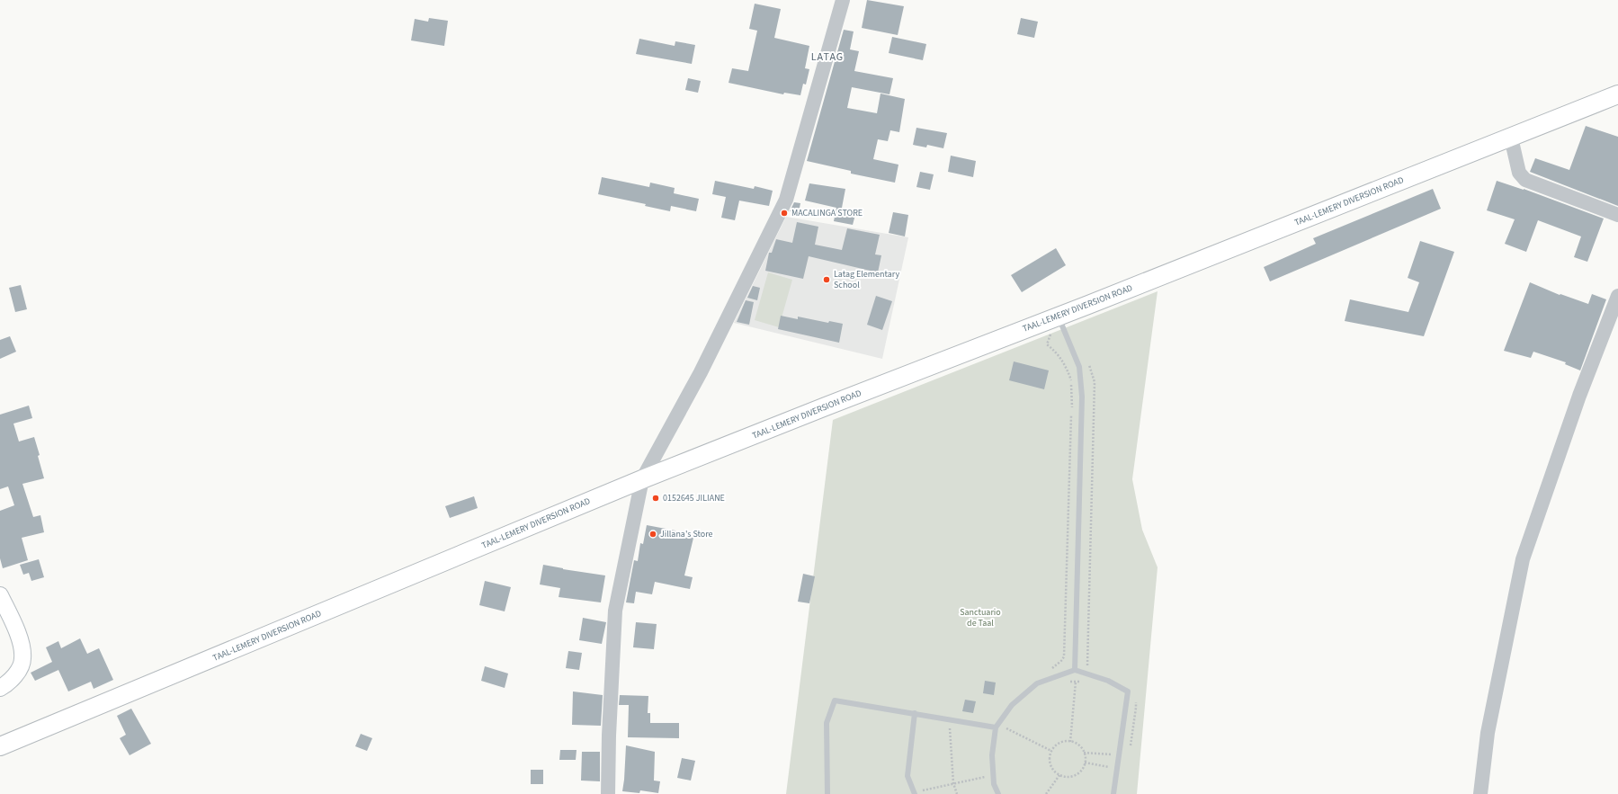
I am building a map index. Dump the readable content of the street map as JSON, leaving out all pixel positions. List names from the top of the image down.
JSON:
{
  "streets": {
    "main road": ["TAAL-LEMERY DIVERSION ROAD"]
  },
  "districts": ["LATAG"],
  "parks": ["Sanctuario de Taal"],
  "places": [
    "MACALINGA STORE",
    "Latag Elementary School",
    "0152645 JILIANE",
    "Jillana's Store"
  ]
}
